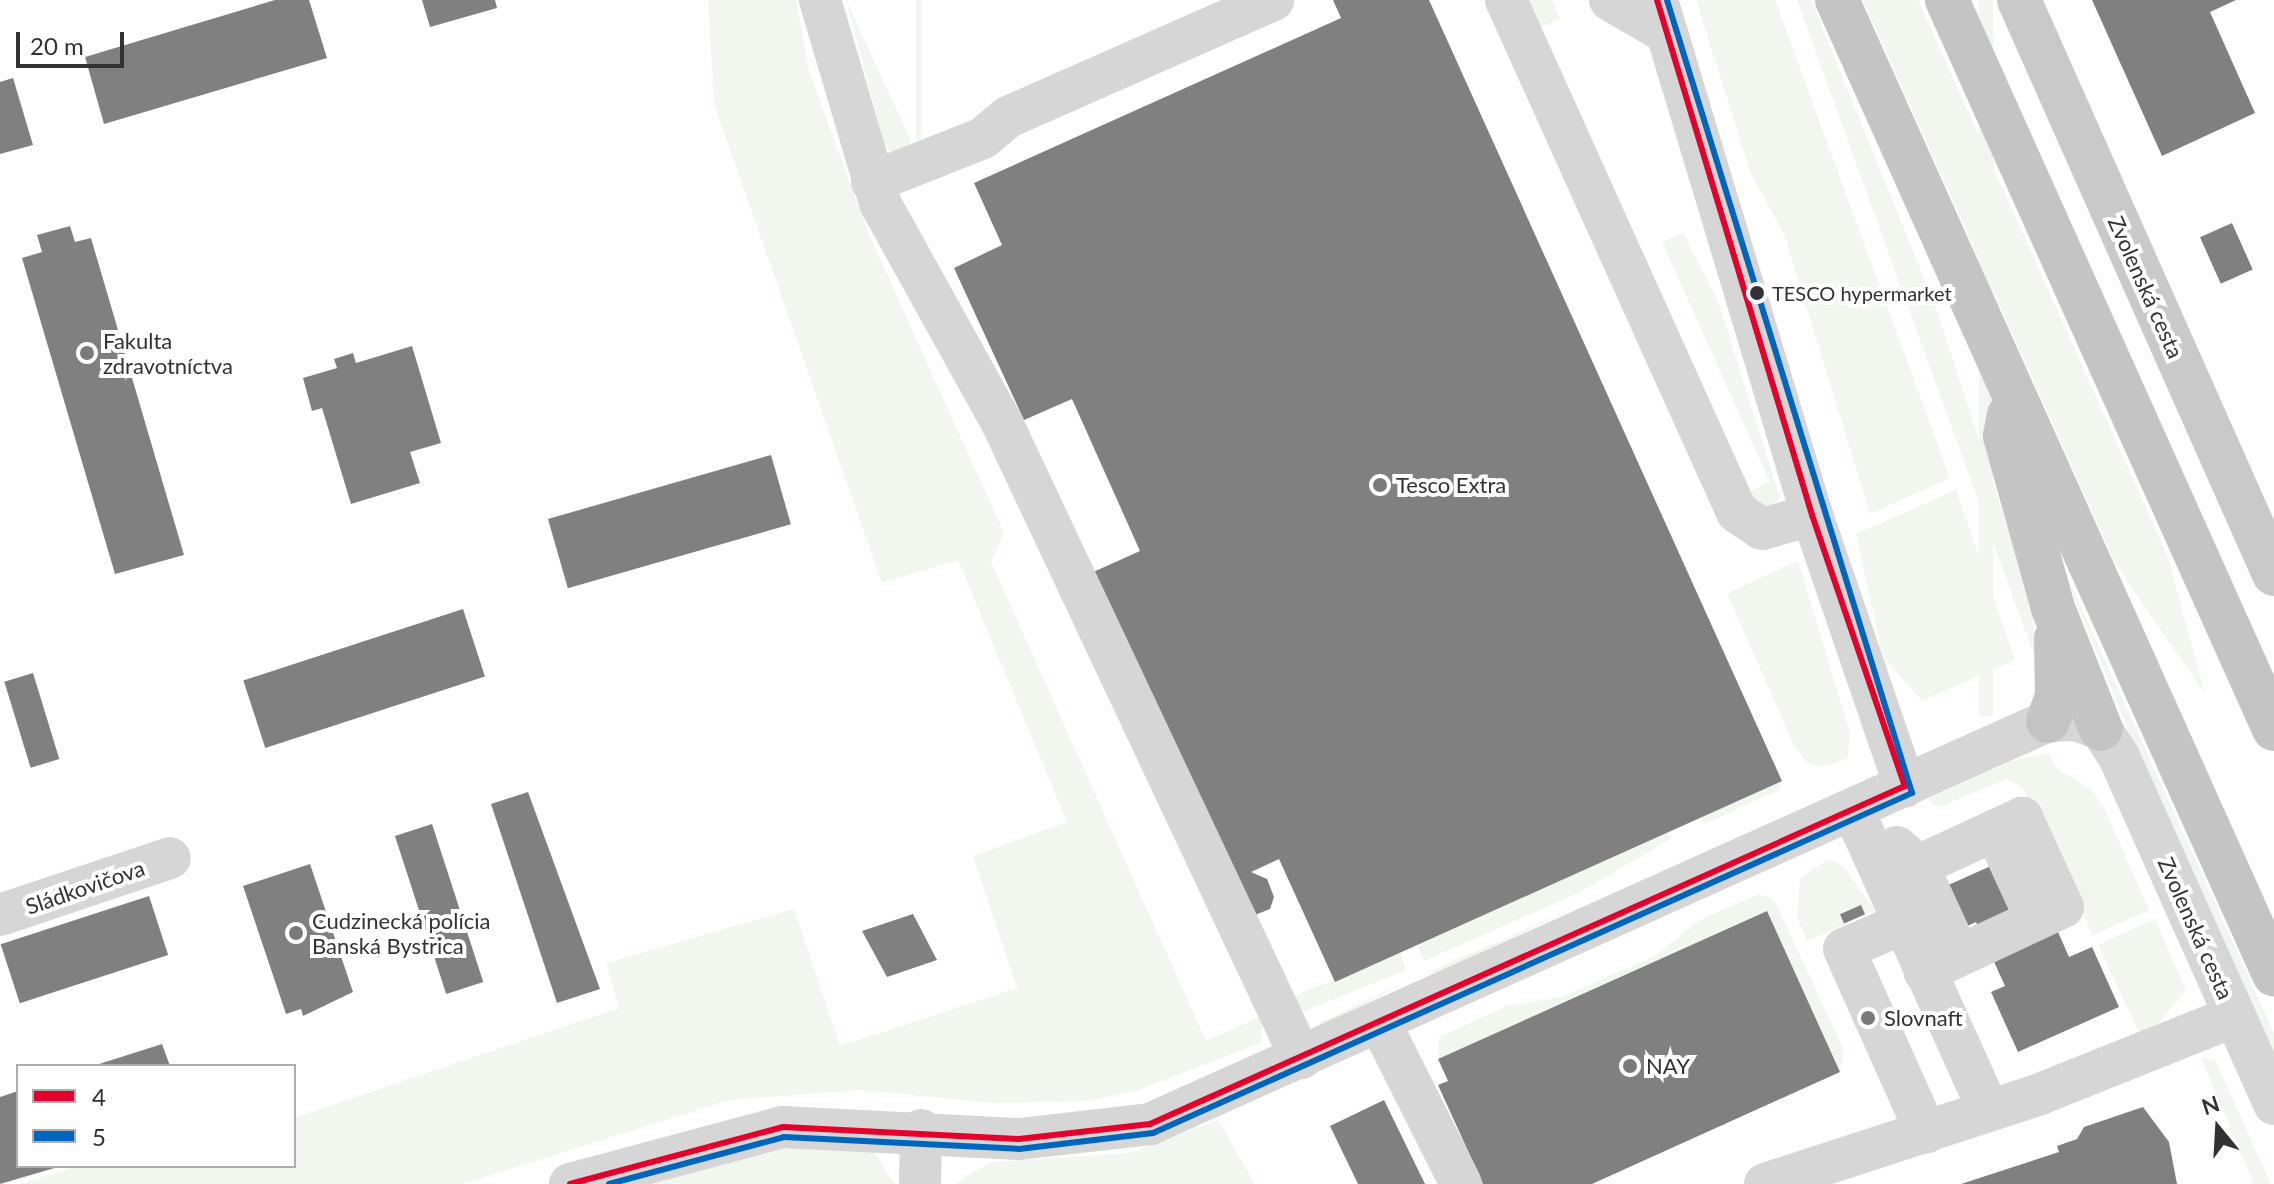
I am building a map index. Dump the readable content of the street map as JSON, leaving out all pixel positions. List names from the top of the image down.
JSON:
{
  "streets": {
    "main road": ["Zvolenská cesta"],
    "street": ["Sládkovičova"]
  },
  "places": [
    "TESCO hypermarket",
    "Fakulta zdravotníctva",
    "Tesco Extra",
    "Cudzinecká polícia Banská Bystrica",
    "Slovnaft",
    "NAY"
  ],
  "lines": ["transit line 4", "transit line 5"],
  "legend": ["4", "5"],
  "scale_bar": "20 m",
  "north": "top"
}
